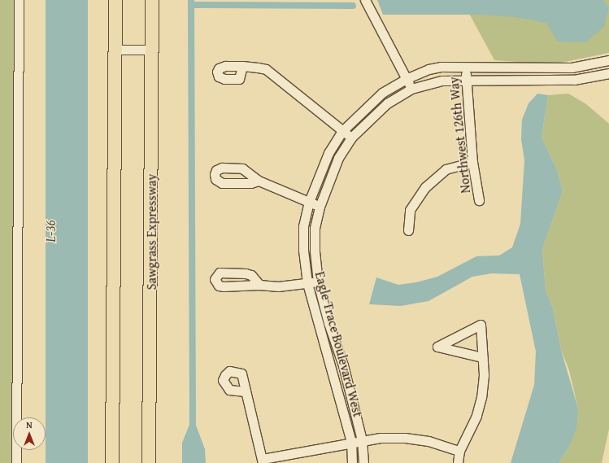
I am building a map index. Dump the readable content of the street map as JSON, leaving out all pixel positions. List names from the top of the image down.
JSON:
{
  "streets": {
    "highway": ["Sawgrass Expressway"],
    "street": ["Northwest 126th Way", "Eagle Trace Boulevard West"]
  },
  "crossings": [
    ["Northwest 126th Way", "Eagle Trace Boulevard West"]
  ],
  "water": ["L-36"],
  "north": "top"
}
